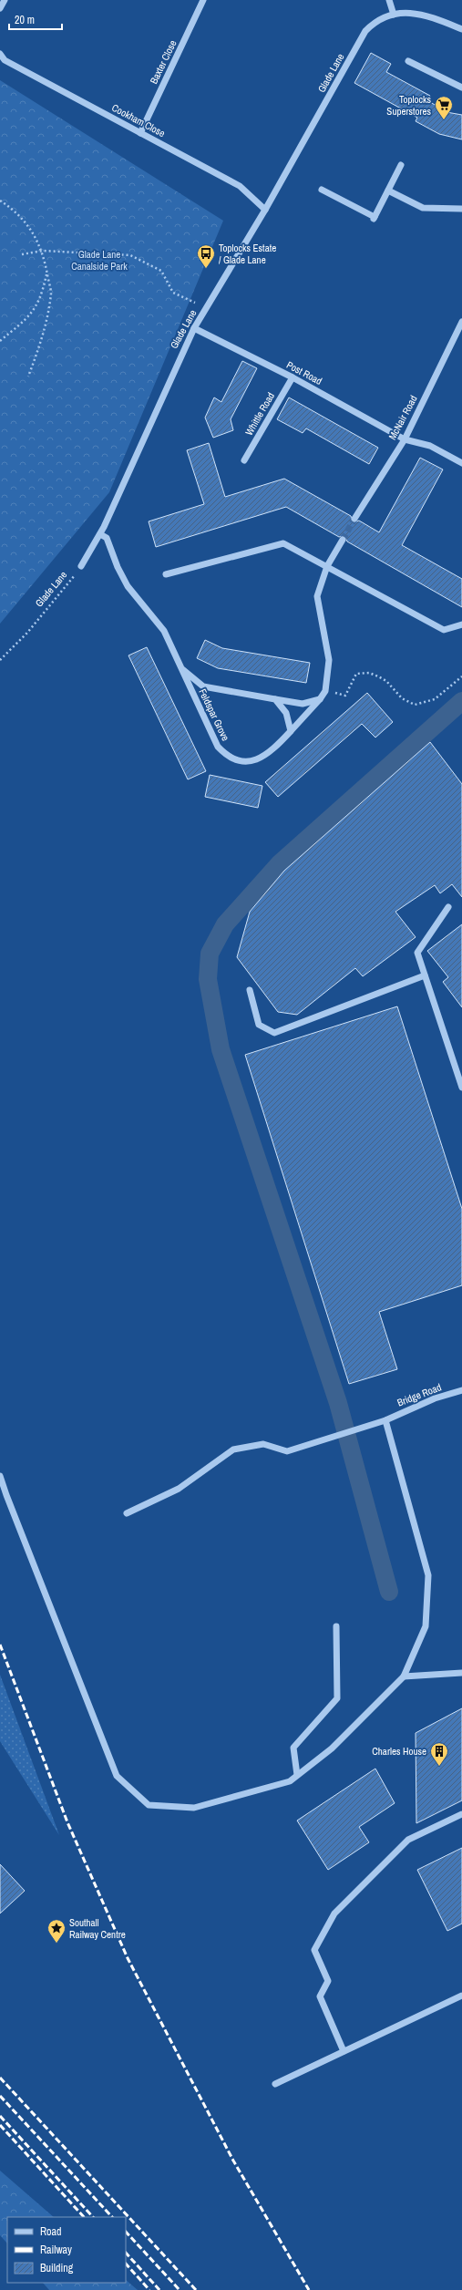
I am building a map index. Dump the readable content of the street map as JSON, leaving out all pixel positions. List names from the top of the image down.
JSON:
{
  "streets": {
    "street": [
      "Baxter Close",
      "Glade Lane",
      "Cookham Close",
      "Post Road",
      "Whittle Road",
      "McNair Road",
      "Feldspar Grove",
      "Bridge Road"
    ]
  },
  "crossings": [
    ["Baxter Close", "Cookham Close"],
    ["Glade Lane", "Cookham Close"],
    ["Glade Lane", "Post Road"],
    ["Glade Lane", "Feldspar Grove"],
    ["Post Road", "Whittle Road"],
    ["Post Road", "McNair Road"]
  ],
  "parks": ["Glade Lane Canalside Park"],
  "places": {
    "supermarket": ["Toplocks Superstores"],
    "bus stop": ["Toplocks Estate / Glade Lane"],
    "building": ["Charles House"],
    "place": ["Southall Railway Centre"]
  },
  "legend": ["Road", "Railway", "Building"],
  "scale_bar": "20 m"
}
